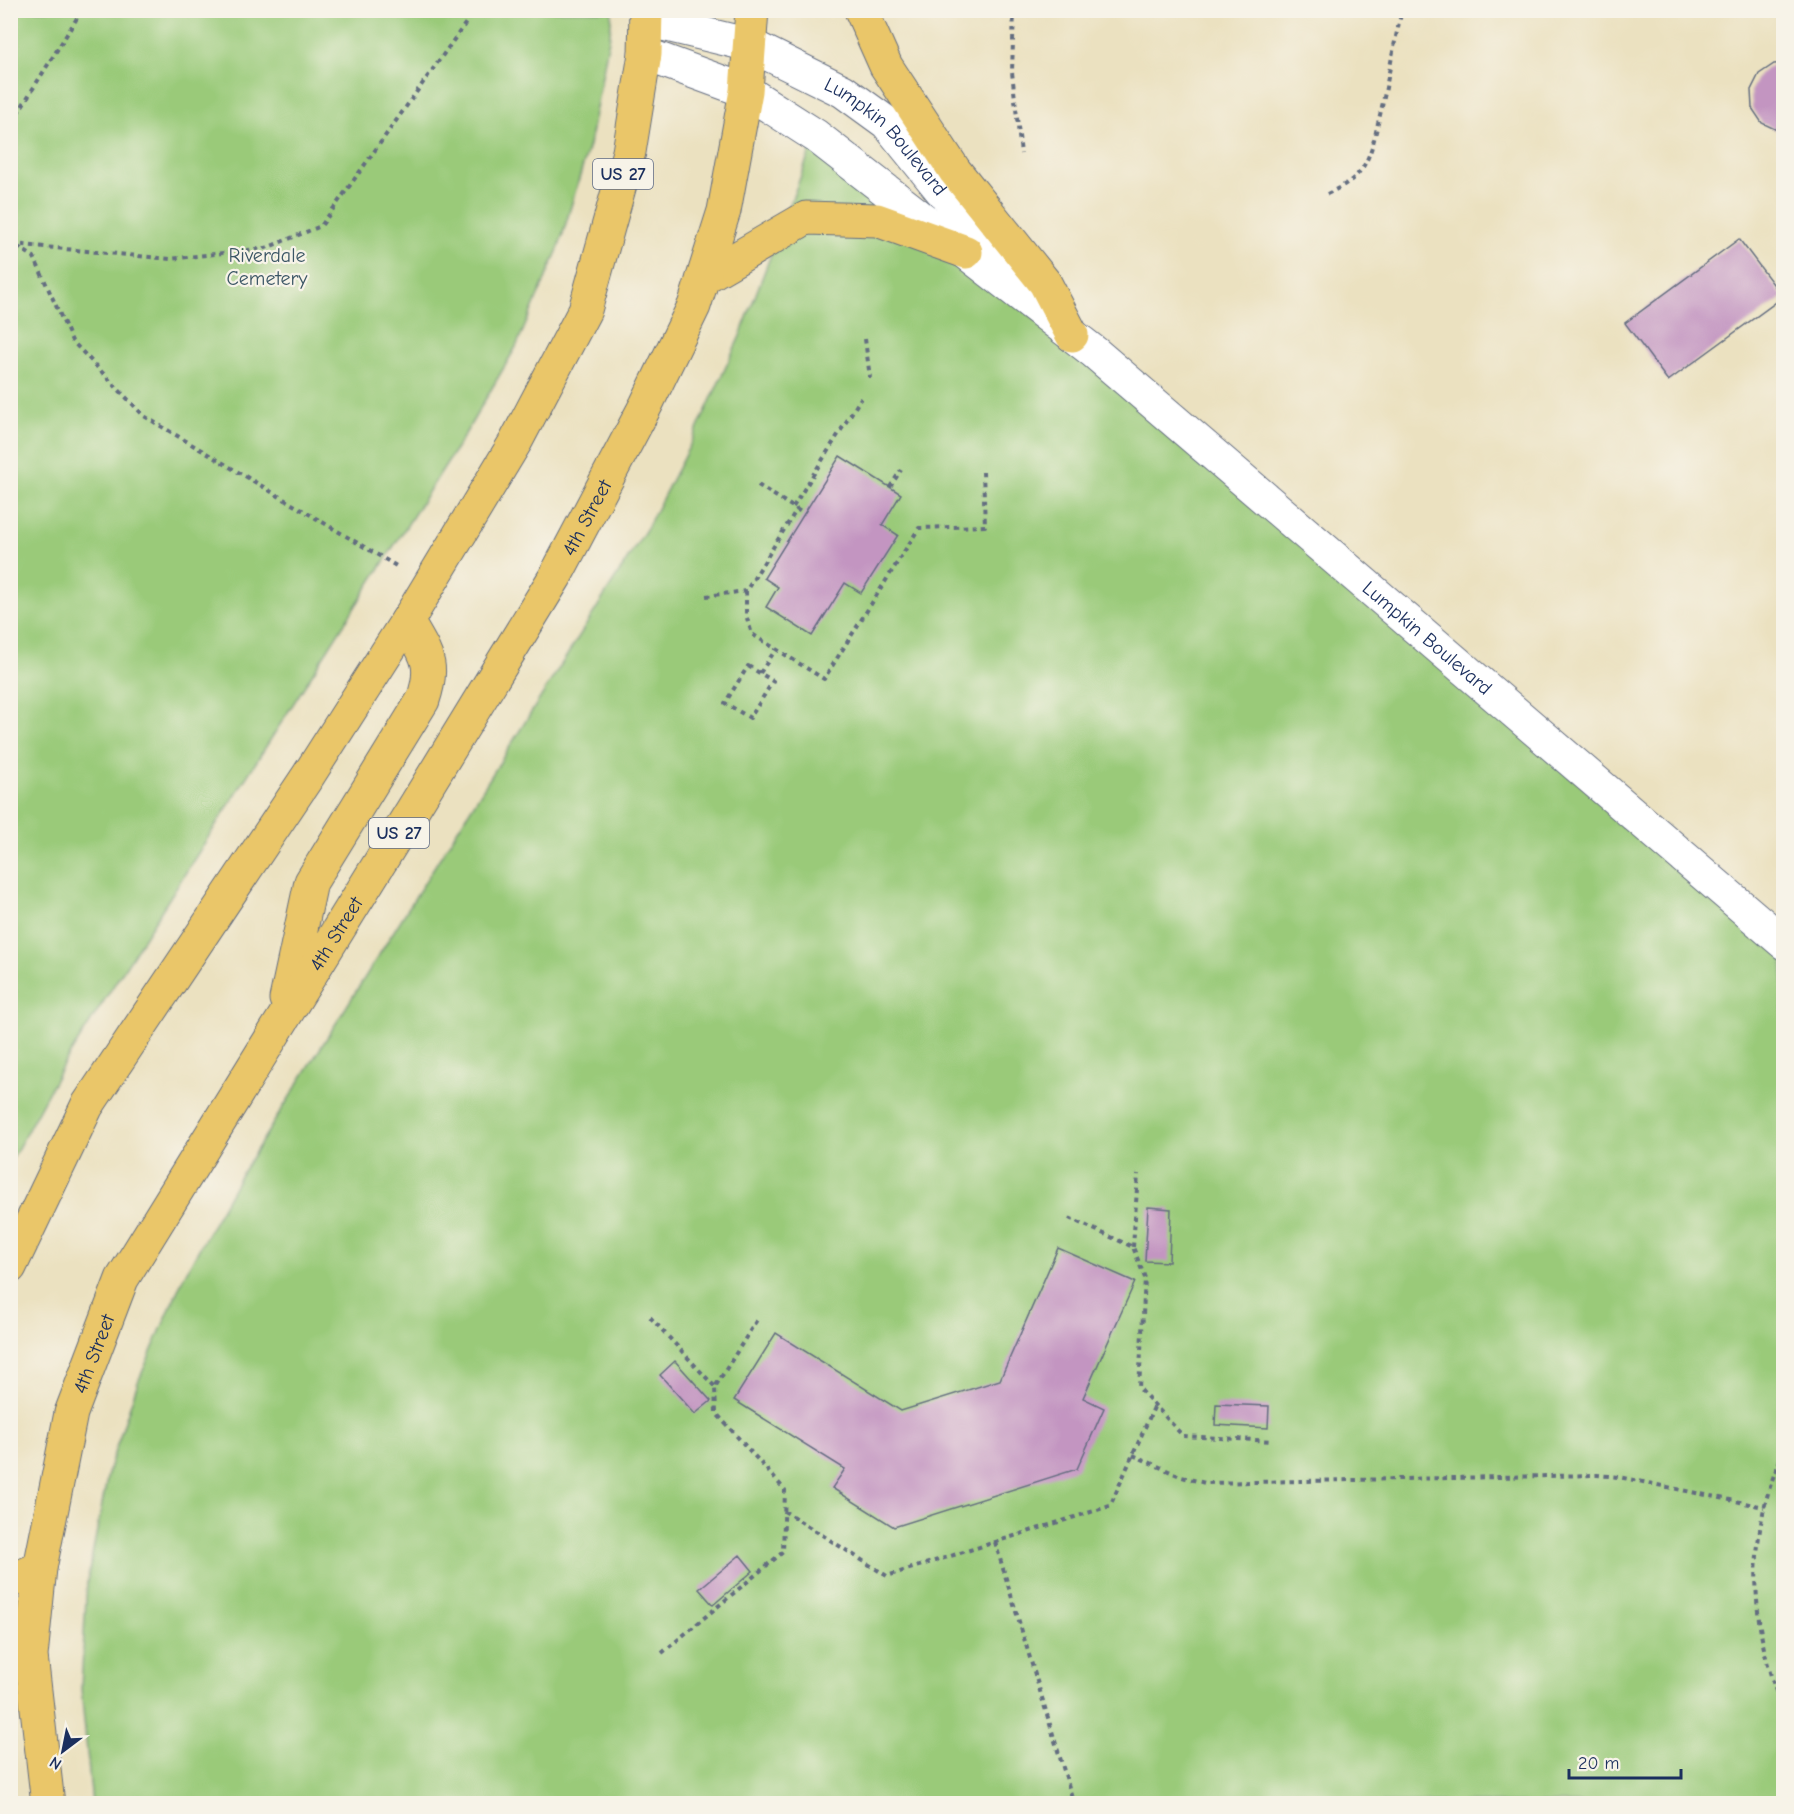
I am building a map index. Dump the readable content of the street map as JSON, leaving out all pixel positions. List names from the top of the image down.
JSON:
{
  "streets": {
    "main road": ["US 27", "4th Street"],
    "street": ["Lumpkin Boulevard"]
  },
  "crossings": [
    ["Lumpkin Boulevard", "US 27"],
    ["Lumpkin Boulevard", "4th Street"],
    ["US 27", "4th Street"]
  ],
  "parks": ["Riverdale Cemetery"],
  "scale_bar": "20 m",
  "north": "bottom left"
}
